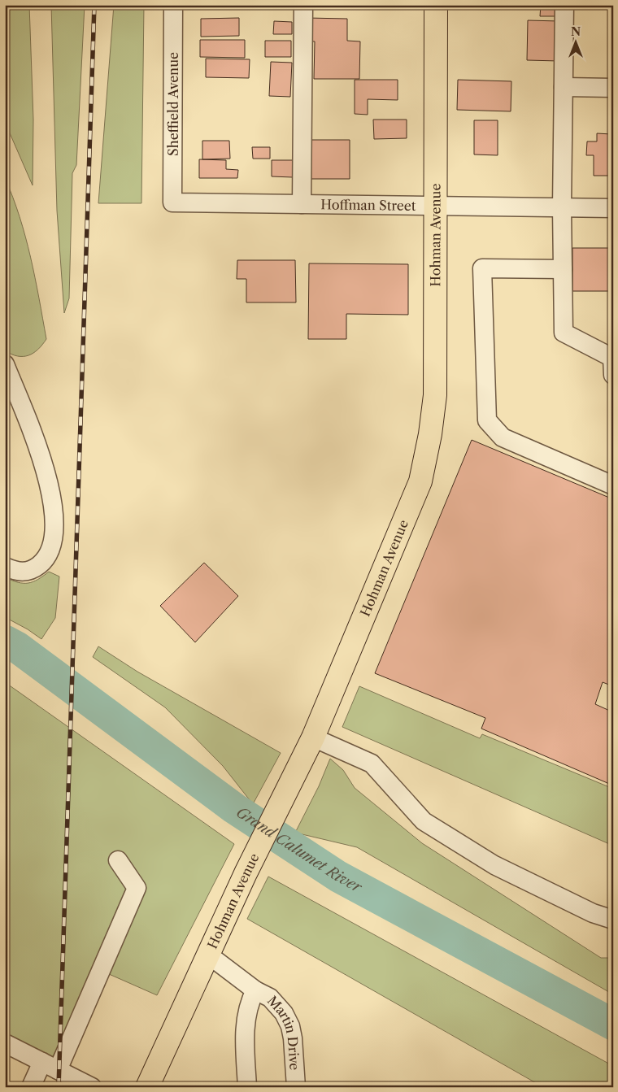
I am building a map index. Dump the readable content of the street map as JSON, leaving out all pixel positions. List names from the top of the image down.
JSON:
{
  "streets": {
    "main road": ["Hohman Avenue"],
    "street": ["Sheffield Avenue", "Hoffman Street", "Martin Drive"]
  },
  "crossings": [
    ["Sheffield Avenue", "Hoffman Street"],
    ["Hoffman Street", "Hohman Avenue"],
    ["Hohman Avenue", "Martin Drive"]
  ],
  "water": ["Grand Calumet River"],
  "north": "top"
}
